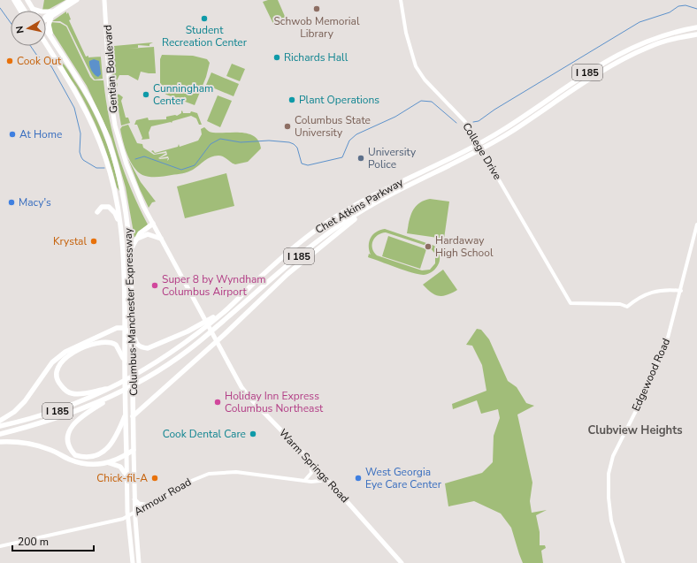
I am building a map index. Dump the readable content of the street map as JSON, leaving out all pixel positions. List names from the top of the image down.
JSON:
{
  "streets": {
    "highway": ["I 185", "Chet Atkins Parkway", "Columbus-Manchester Expressway"],
    "main road": ["Gentian Boulevard", "Warm Springs Road"],
    "street": ["College Drive", "Edgewood Road", "Armour Road"]
  },
  "crossings": [
    ["Gentian Boulevard", "Warm Springs Road"],
    ["College Drive", "Edgewood Road"],
    ["Columbus-Manchester Expressway", "Armour Road"],
    ["Warm Springs Road", "Armour Road"]
  ],
  "districts": ["Clubview Heights"],
  "places": [
    "Schwob Memorial Library",
    "Student Recreation Center",
    "Richards Hall",
    "Cook Out",
    "Cunningham Center",
    "Plant Operations",
    "Columbus State University",
    "At Home",
    "University Police",
    "Macy's",
    "Krystal",
    "Hardaway High School",
    "Super 8 by Wyndham Columbus Airport",
    "Holiday Inn Express Columbus Northeast",
    "Cook Dental Care",
    "Chick-fil-A",
    "West Georgia Eye Care Center"
  ],
  "scale_bar": "200 m",
  "north": "left"
}
